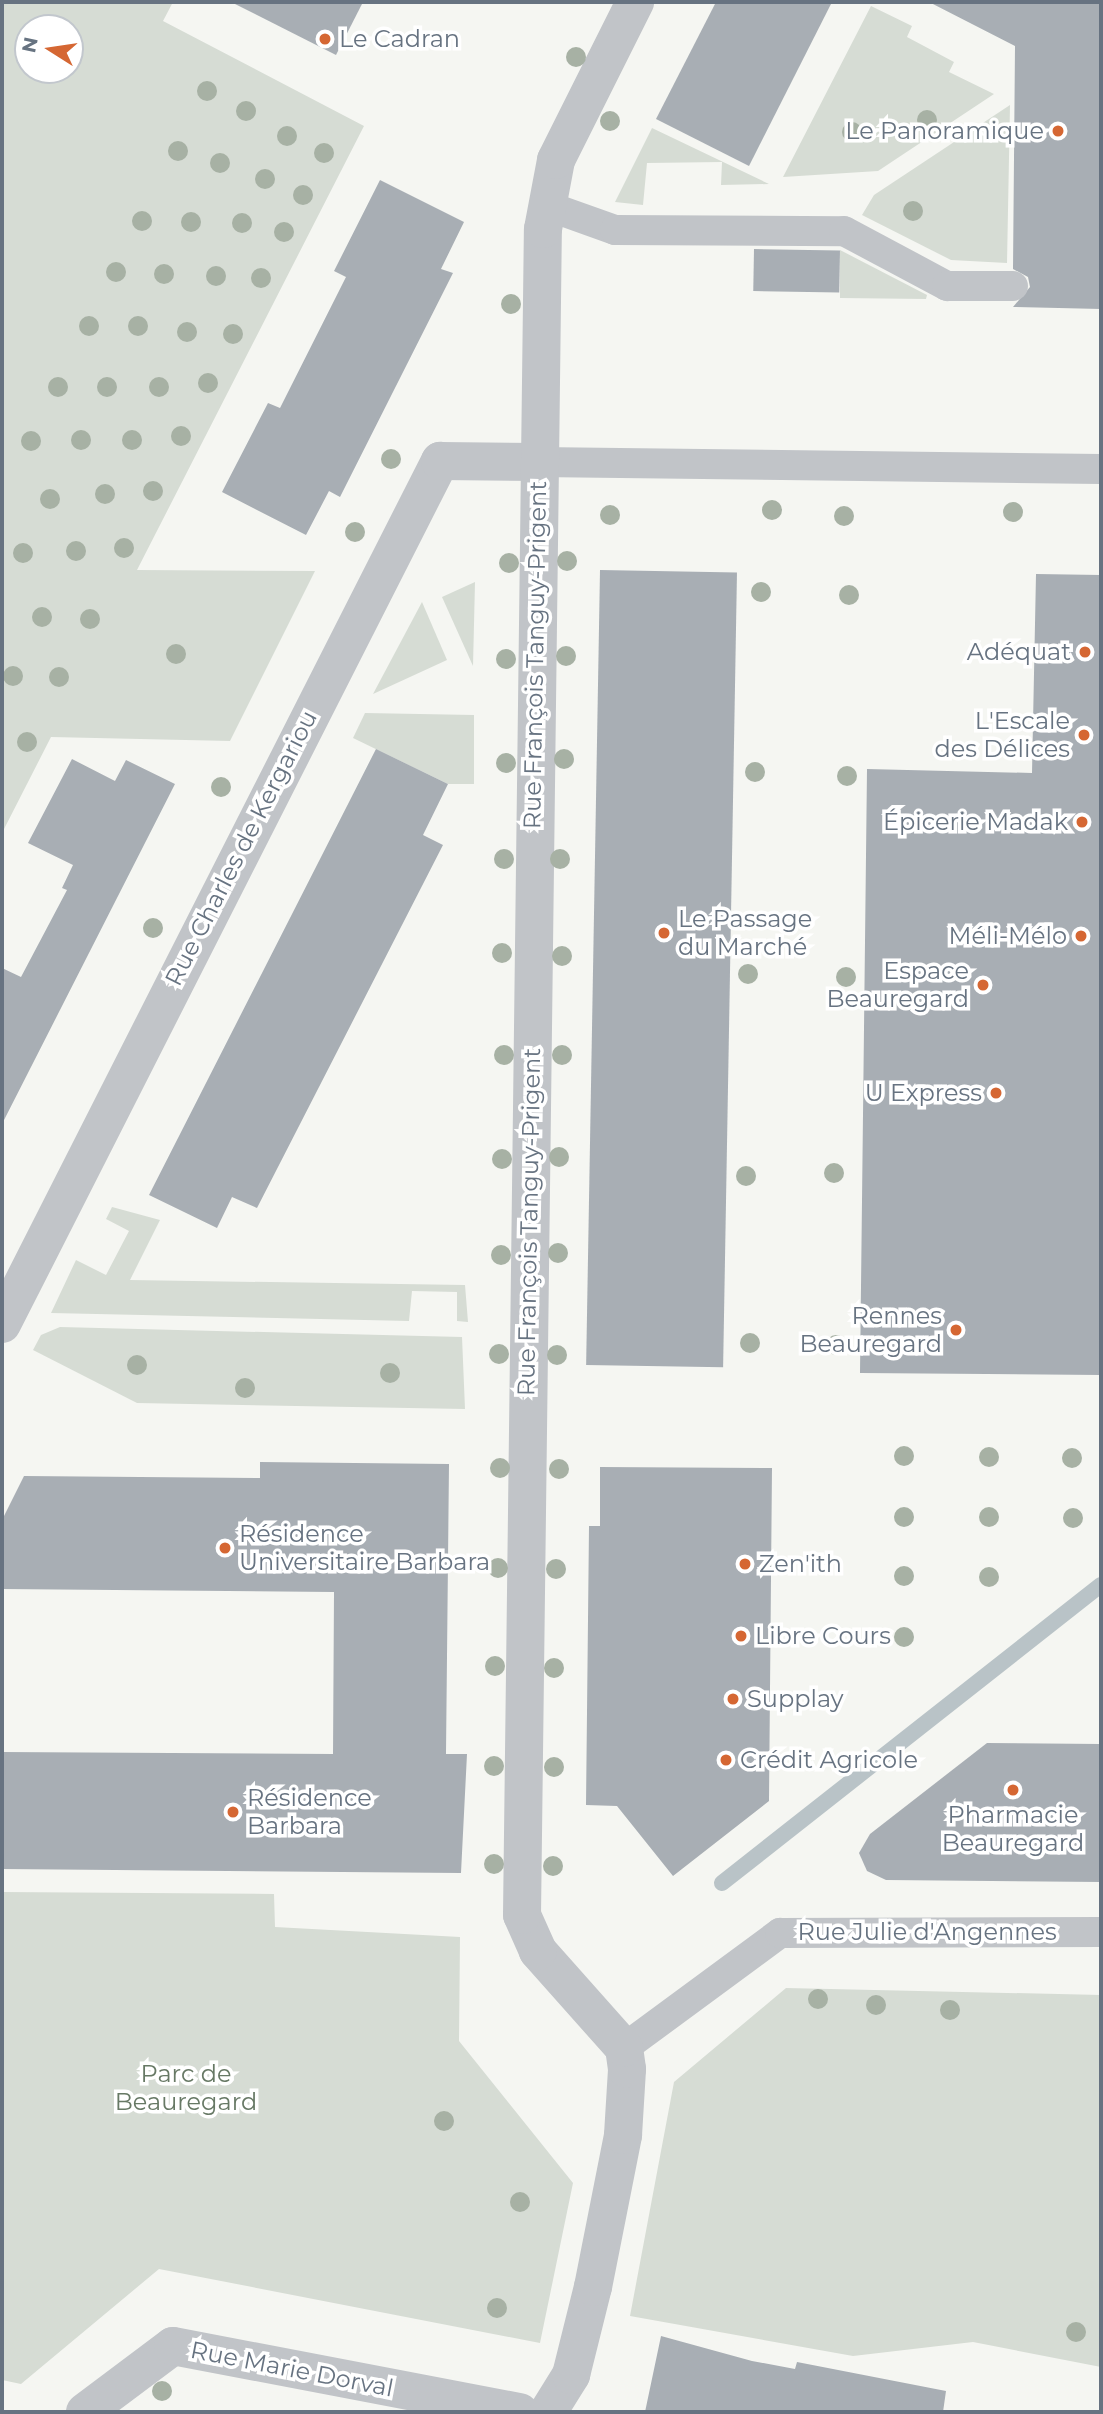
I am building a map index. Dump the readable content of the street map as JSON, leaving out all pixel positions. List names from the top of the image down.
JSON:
{
  "streets": {
    "street": ["Rue François Tanguy-Prigent", "Rue Charles de Kergariou", "Rue Marie Dorval"],
    "lane": ["Rue Julie d'Angennes"]
  },
  "crossings": [
    ["Rue François Tanguy-Prigent", "Rue Charles de Kergariou"],
    ["Rue François Tanguy-Prigent", "Rue Julie d'Angennes"]
  ],
  "parks": ["Parc de Beauregard"],
  "places": [
    "Le Cadran",
    "Le Panoramique",
    "Adéquat",
    "L'Escale des Délices",
    "Épicerie Madak",
    "Le Passage du Marché",
    "Méli-Mélo",
    "Espace Beauregard",
    "U Express",
    "Rennes Beauregard",
    "Résidence Universitaire Barbara",
    "Zen'ith",
    "Libre Cours",
    "Supplay",
    "Crédit Agricole",
    "Pharmacie Beauregard",
    "Résidence Barbara"
  ],
  "north": "left"
}
